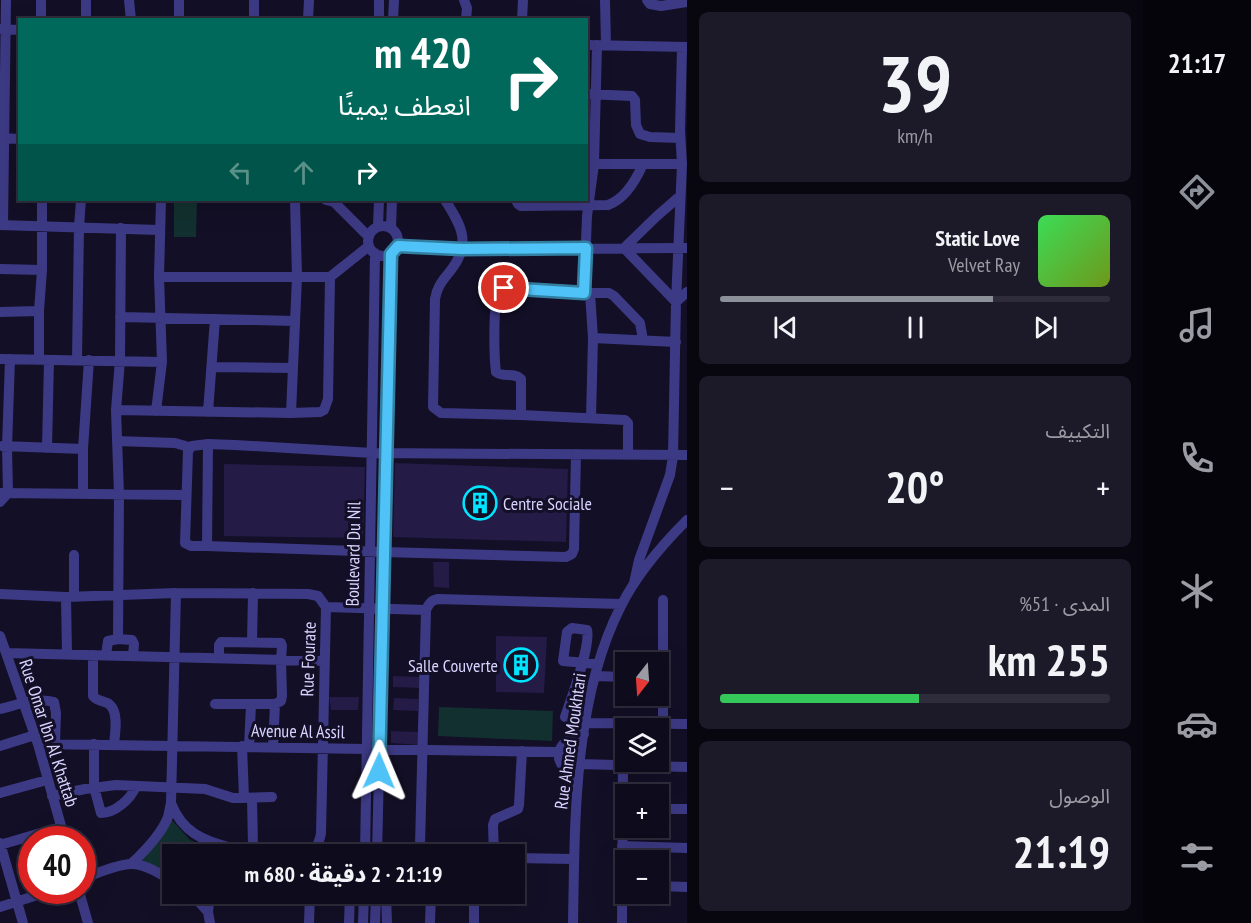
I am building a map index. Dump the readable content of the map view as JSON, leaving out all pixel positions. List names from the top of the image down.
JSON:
{
  "streets": {
    "street": [
      "Boulevard Du Nil",
      "Rue Fourate",
      "Avenue Al Assil",
      "Rue Omar Ibn Al Khattab",
      "Rue Ahmed Moukhtari"
    ]
  },
  "crossings": [
    ["Boulevard Du Nil", "Avenue Al Assil"],
    ["Rue Fourate", "Avenue Al Assil"],
    ["Avenue Al Assil", "Rue Omar Ibn Al Khattab"]
  ],
  "places": {
    "building": ["Centre Sociale", "Salle Couverte"]
  },
  "north": "bottom",
  "page": {
    "tabs": "21:17",
    "tile": [
      ["39", "km/h"],
      "التكييف",
      ["المدى · 51%", "255 km"],
      ["الوصول", "21:19"]
    ],
    "turn": ["420 m", "انعطف يمينًا"],
    "song": ["Static Love", "Velvet Ray"],
    "heat": ["−", "20°", "+"],
    "map_buttons": ["+", "−"],
    "limit": "40",
    "trip": "21:19 · 2 دقيقة · 680 m"
  }
}
